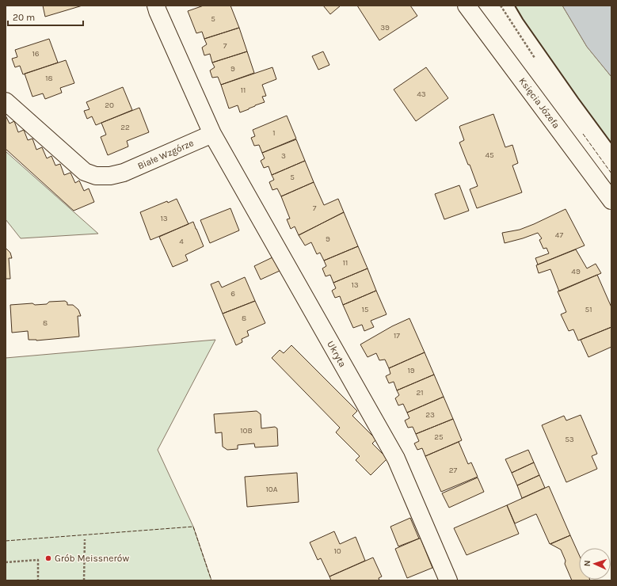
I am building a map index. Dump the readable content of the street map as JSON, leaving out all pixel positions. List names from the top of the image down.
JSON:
{
  "streets": {
    "street": ["Księcia Józefa", "Białe Wzgórze", "Ukryta"]
  },
  "crossings": [
    ["Białe Wzgórze", "Ukryta"]
  ],
  "places": ["Grób Meissnerów"],
  "house_numbers": [
    "5",
    "39",
    "7",
    "16",
    "9",
    "18",
    "11",
    "43",
    "20",
    "22",
    "1",
    "45",
    "3",
    "5",
    "7",
    "13",
    "47",
    "9",
    "4",
    "11",
    "49",
    "13",
    "6",
    "15",
    "51",
    "8",
    "8",
    "17",
    "19",
    "21",
    "23",
    "10B",
    "25",
    "53",
    "27",
    "10A",
    "10"
  ],
  "scale_bar": "20 m",
  "north": "left"
}
